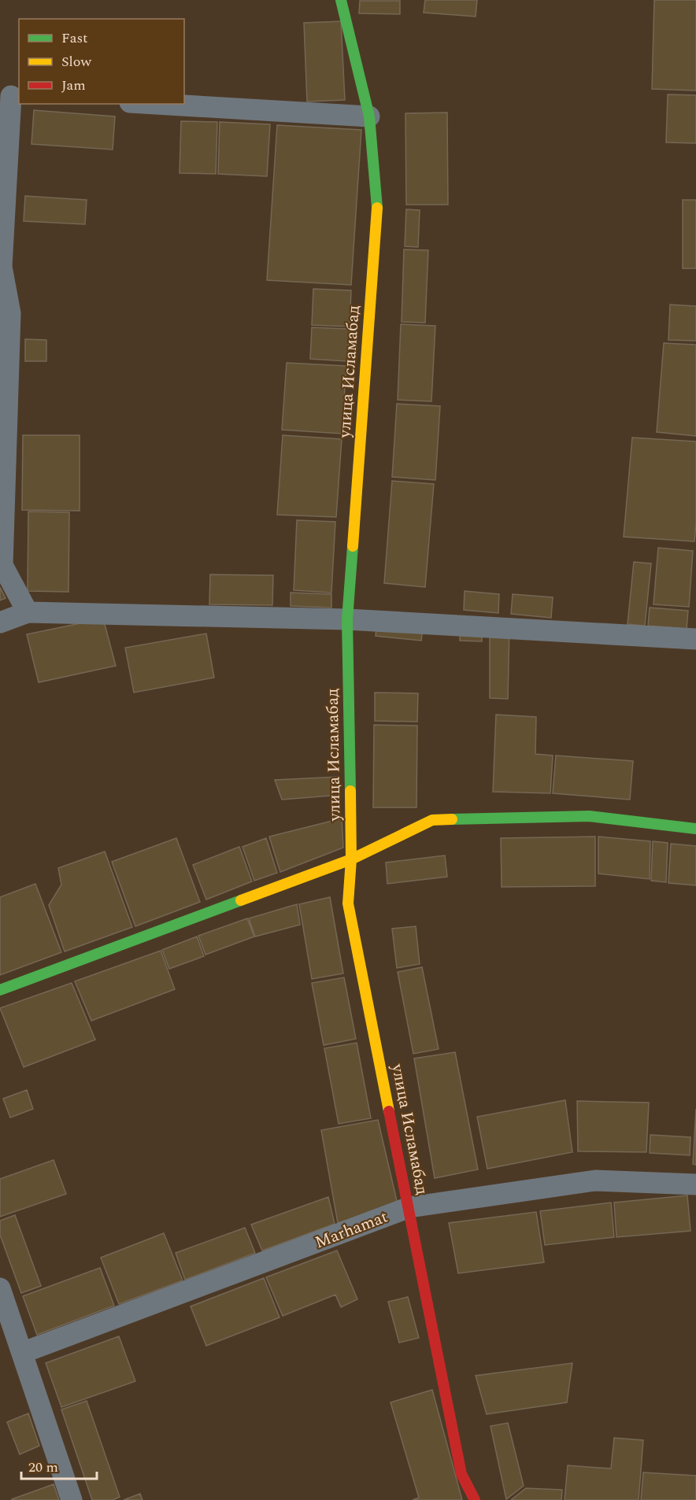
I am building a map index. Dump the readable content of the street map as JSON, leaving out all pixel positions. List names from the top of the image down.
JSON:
{
  "streets": {
    "street": ["улица Исламабад", "Marhamat"]
  },
  "crossings": [
    ["улица Исламабад", "Marhamat"]
  ],
  "legend": ["Fast", "Slow", "Jam"],
  "scale_bar": "20 m"
}
